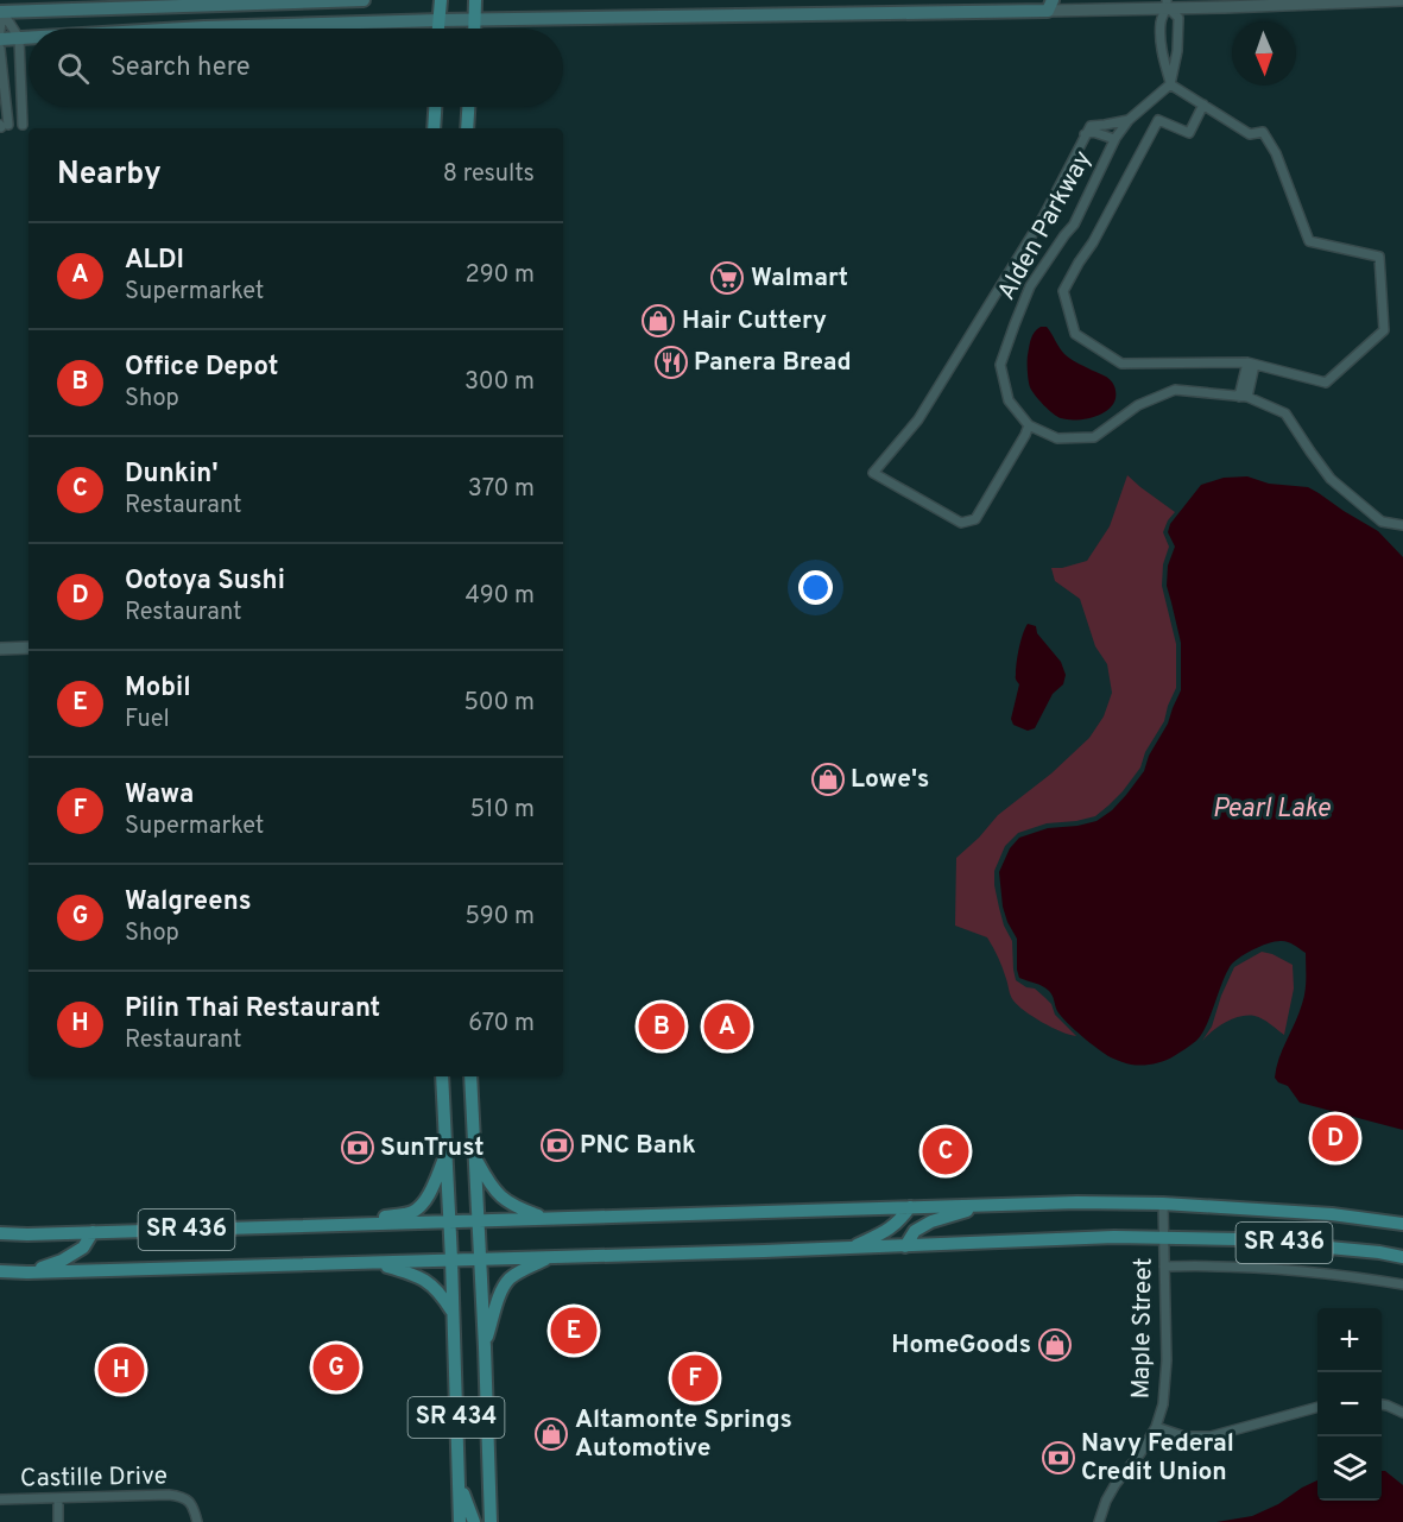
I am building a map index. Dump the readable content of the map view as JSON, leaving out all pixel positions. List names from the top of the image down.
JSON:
{
  "streets": {
    "main road": ["SR 436", "SR 434"],
    "street": ["Alden Parkway", "Maple Street", "Castille Drive"]
  },
  "crossings": [
    ["SR 436", "Maple Street"],
    ["SR 436", "SR 434"]
  ],
  "water": ["Pearl Lake"],
  "places": {
    "supermarket": ["Walmart"],
    "shop": [
      "Hair Cuttery",
      "Lowe's",
      "HomeGoods",
      "Altamonte Springs Automotive"
    ],
    "restaurant": ["Panera Bread"],
    "bank": ["PNC Bank", "SunTrust", "Navy Federal Credit Union"]
  },
  "north": "bottom",
  "page": {
    "search": "Search here",
    "heading": ["Nearby", "8 results"],
    "list": [
      {
        "mark": "A",
        "name": "ALDI",
        "note": "Supermarket",
        "value": "290 m"
      },
      {
        "mark": "B",
        "name": "Office Depot",
        "note": "Shop",
        "value": "300 m"
      },
      {
        "mark": "C",
        "name": "Dunkin'",
        "note": "Restaurant",
        "value": "370 m"
      },
      {
        "mark": "D",
        "name": "Ootoya Sushi",
        "note": "Restaurant",
        "value": "490 m"
      },
      {
        "mark": "E",
        "name": "Mobil",
        "note": "Fuel",
        "value": "500 m"
      },
      {
        "mark": "F",
        "name": "Wawa",
        "note": "Supermarket",
        "value": "510 m"
      },
      {
        "mark": "G",
        "name": "Walgreens",
        "note": "Shop",
        "value": "590 m"
      },
      {
        "mark": "H",
        "name": "Pilin Thai Restaurant",
        "note": "Restaurant",
        "value": "670 m"
      }
    ],
    "pins": [
      "A",
      "B",
      "D",
      "C",
      "E",
      "G",
      "H",
      "F"
    ],
    "map_buttons": ["+", "−"]
  }
}
